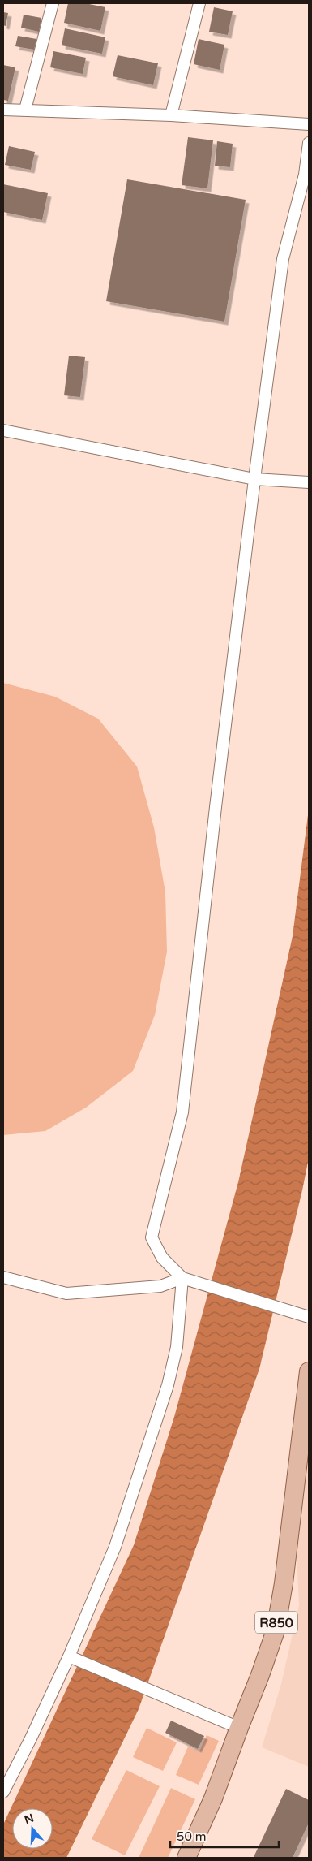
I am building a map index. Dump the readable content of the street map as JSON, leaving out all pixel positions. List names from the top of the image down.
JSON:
{
  "streets": {
    "main road": ["R850"]
  },
  "scale_bar": "50 m",
  "north": "top"
}
